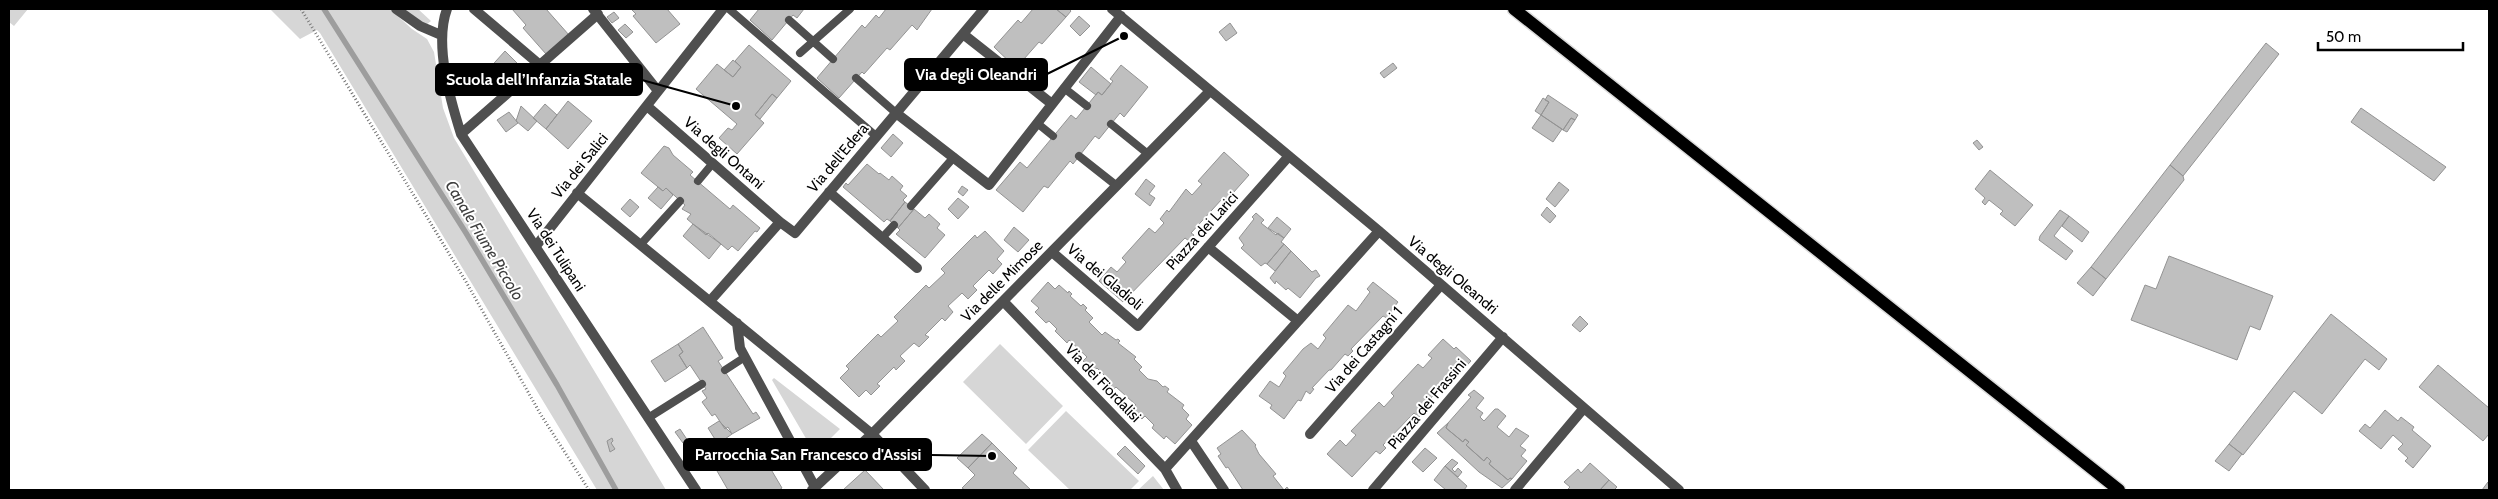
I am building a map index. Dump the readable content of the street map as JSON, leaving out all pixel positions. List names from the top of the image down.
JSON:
{
  "streets": {
    "street": [
      "Via degli Ontani",
      "Via dell'Edera",
      "Via dei Salici",
      "Piazza dei Larici",
      "Via dei Tulipani",
      "Via degli Oleandri",
      "Via dei Gladioli",
      "Via delle Mimose",
      "Via dei Castagni 1",
      "Via dei Fiordalisi",
      "Piazza dei Frassini"
    ]
  },
  "crossings": [
    ["Via degli Ontani", "Via dell'Edera"],
    ["Via degli Ontani", "Via dei Salici"],
    ["Via dei Salici", "Via dei Tulipani"],
    ["Piazza dei Larici", "Via degli Oleandri"],
    ["Piazza dei Larici", "Via dei Gladioli"],
    ["Via degli Oleandri", "Via delle Mimose"],
    ["Via degli Oleandri", "Via dei Castagni 1"],
    ["Via degli Oleandri", "Piazza dei Frassini"],
    ["Via dei Gladioli", "Via delle Mimose"],
    ["Via delle Mimose", "Via dei Fiordalisi"]
  ],
  "water": ["Canale Fiume Piccolo"],
  "places": ["Via degli Oleandri", "Scuola dell’Infanzia Statale", "Parrocchia San Francesco d'Assisi"],
  "scale_bar": "50 m"
}
